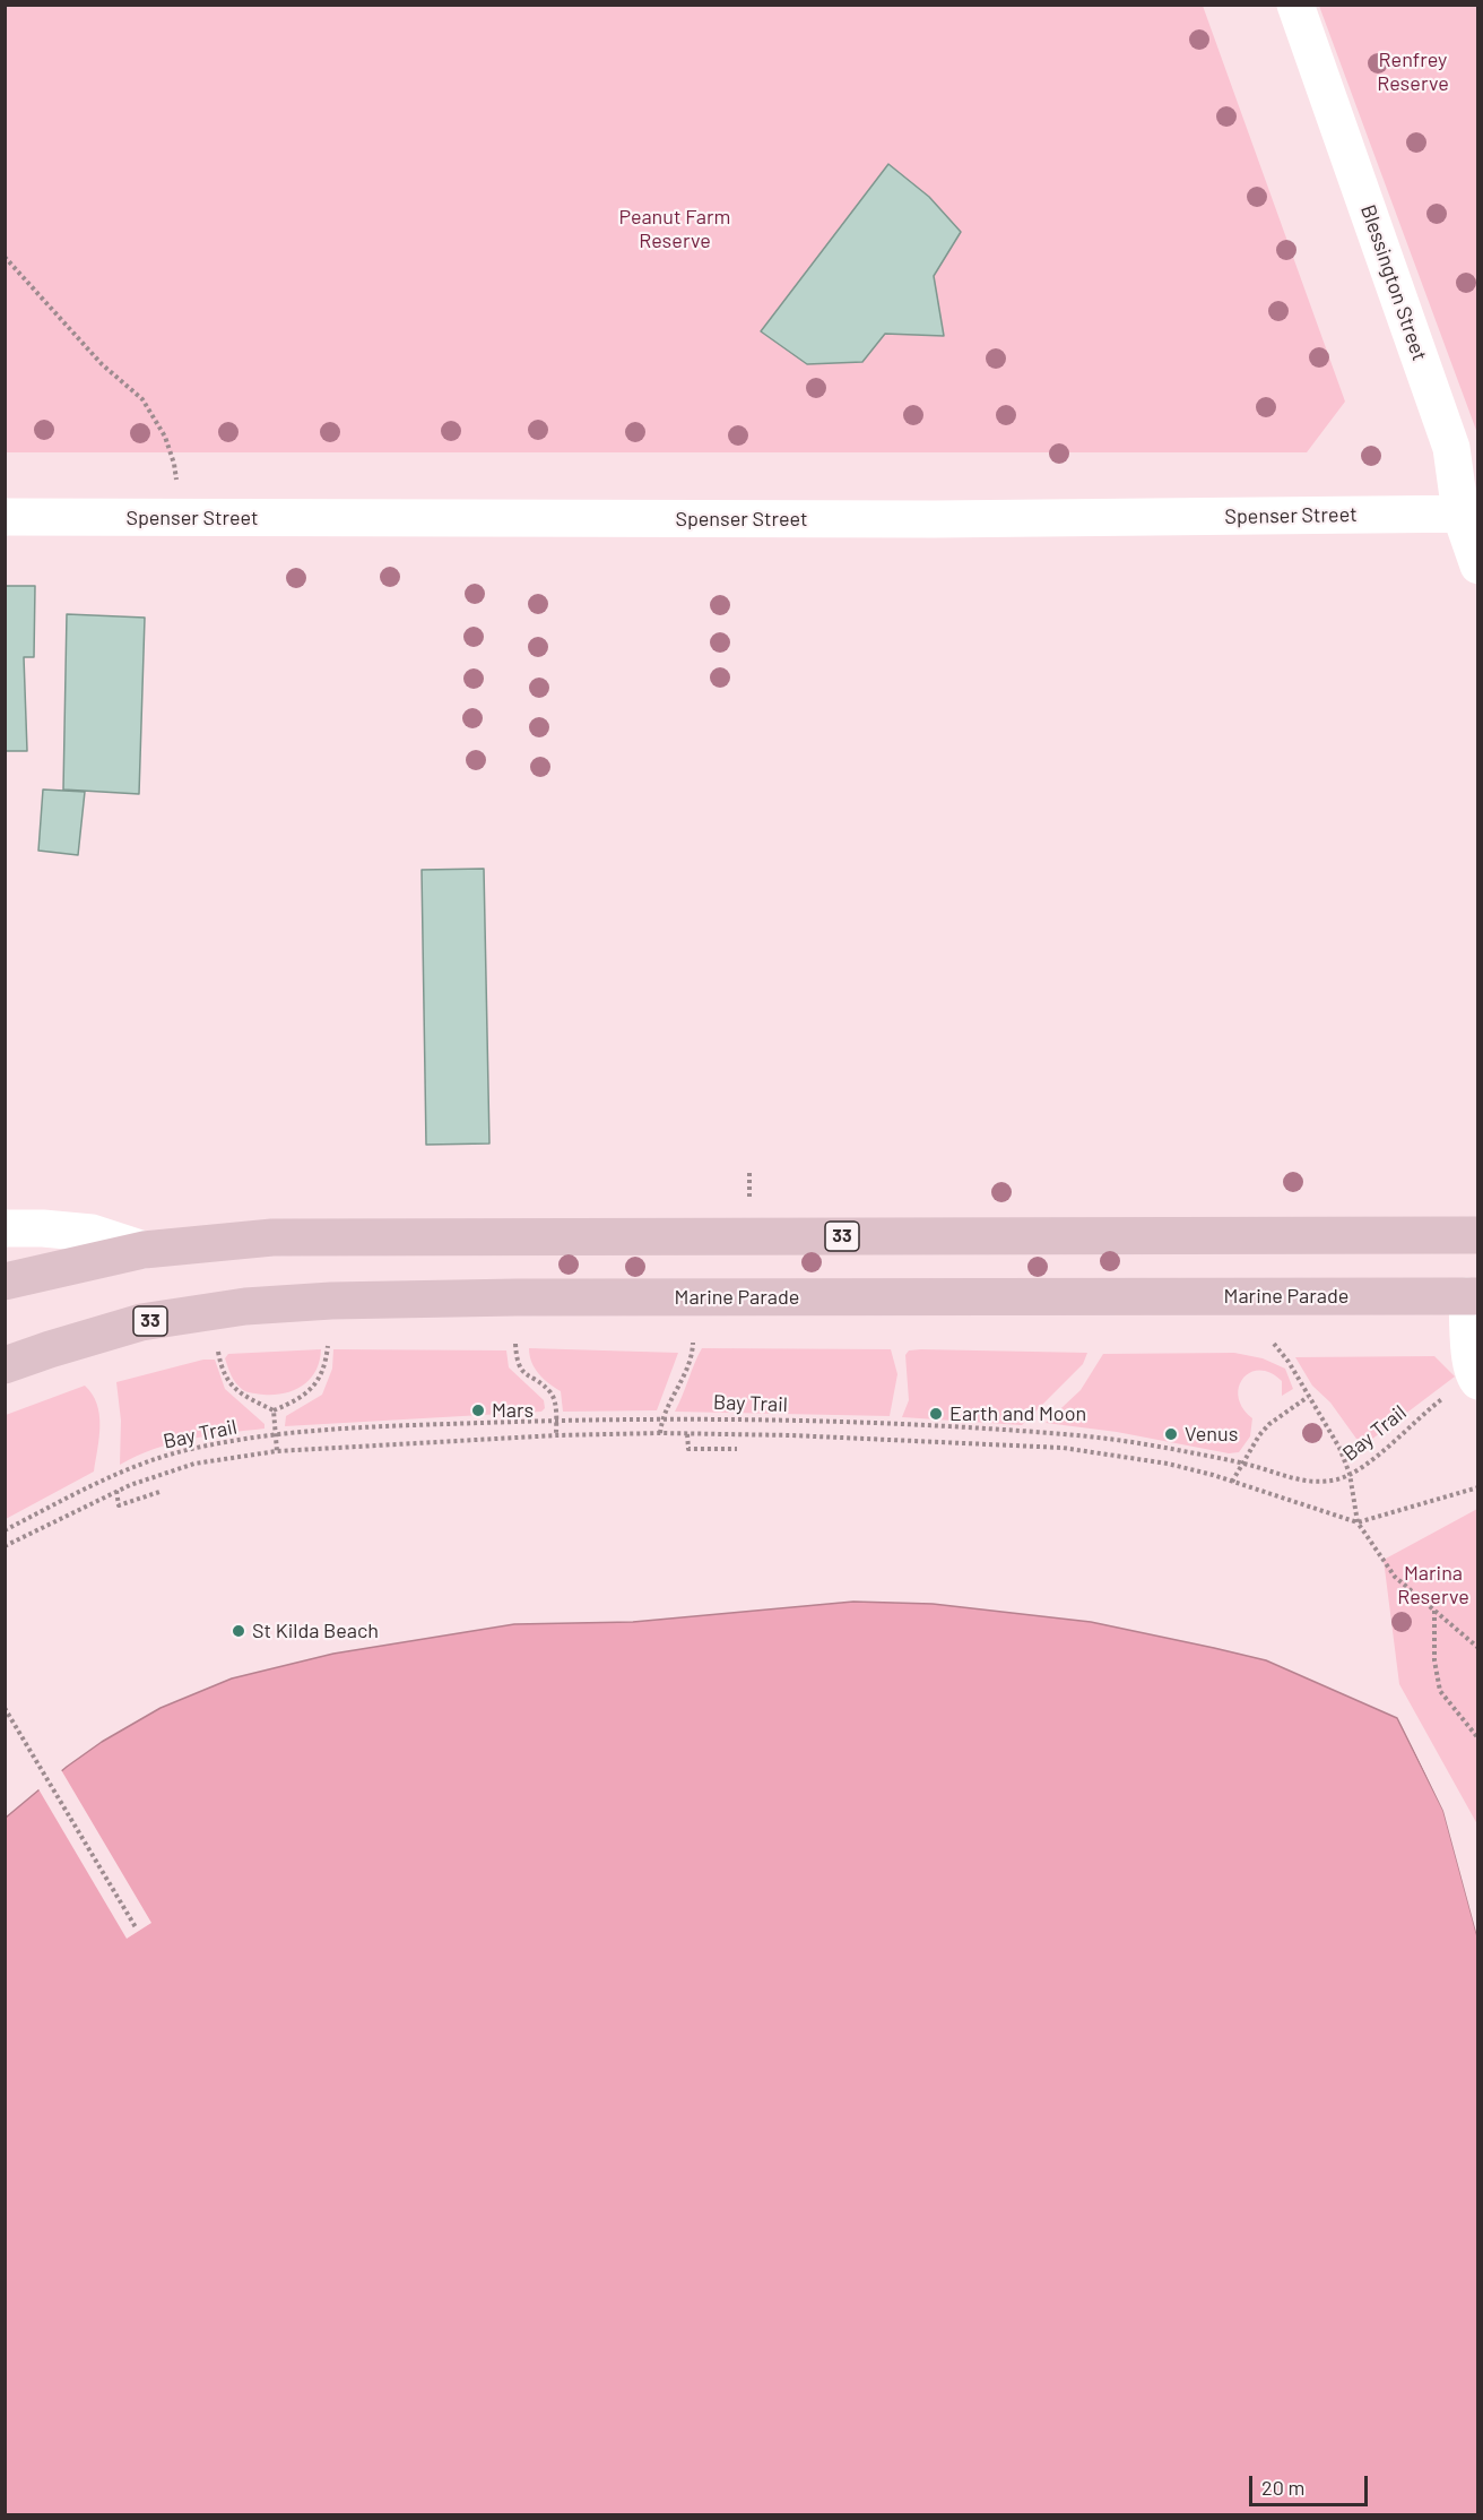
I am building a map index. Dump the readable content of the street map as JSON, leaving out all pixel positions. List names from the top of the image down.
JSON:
{
  "streets": {
    "main road": ["33", "Marine Parade"],
    "street": ["Blessington Street", "Spenser Street"],
    "path": ["Bay Trail"]
  },
  "crossings": [
    ["Blessington Street", "Spenser Street"]
  ],
  "parks": ["Renfrey Reserve", "Peanut Farm Reserve", "Marina Reserve"],
  "places": [
    "Mars",
    "Earth and Moon",
    "Venus",
    "St Kilda Beach"
  ],
  "scale_bar": "20 m"
}
